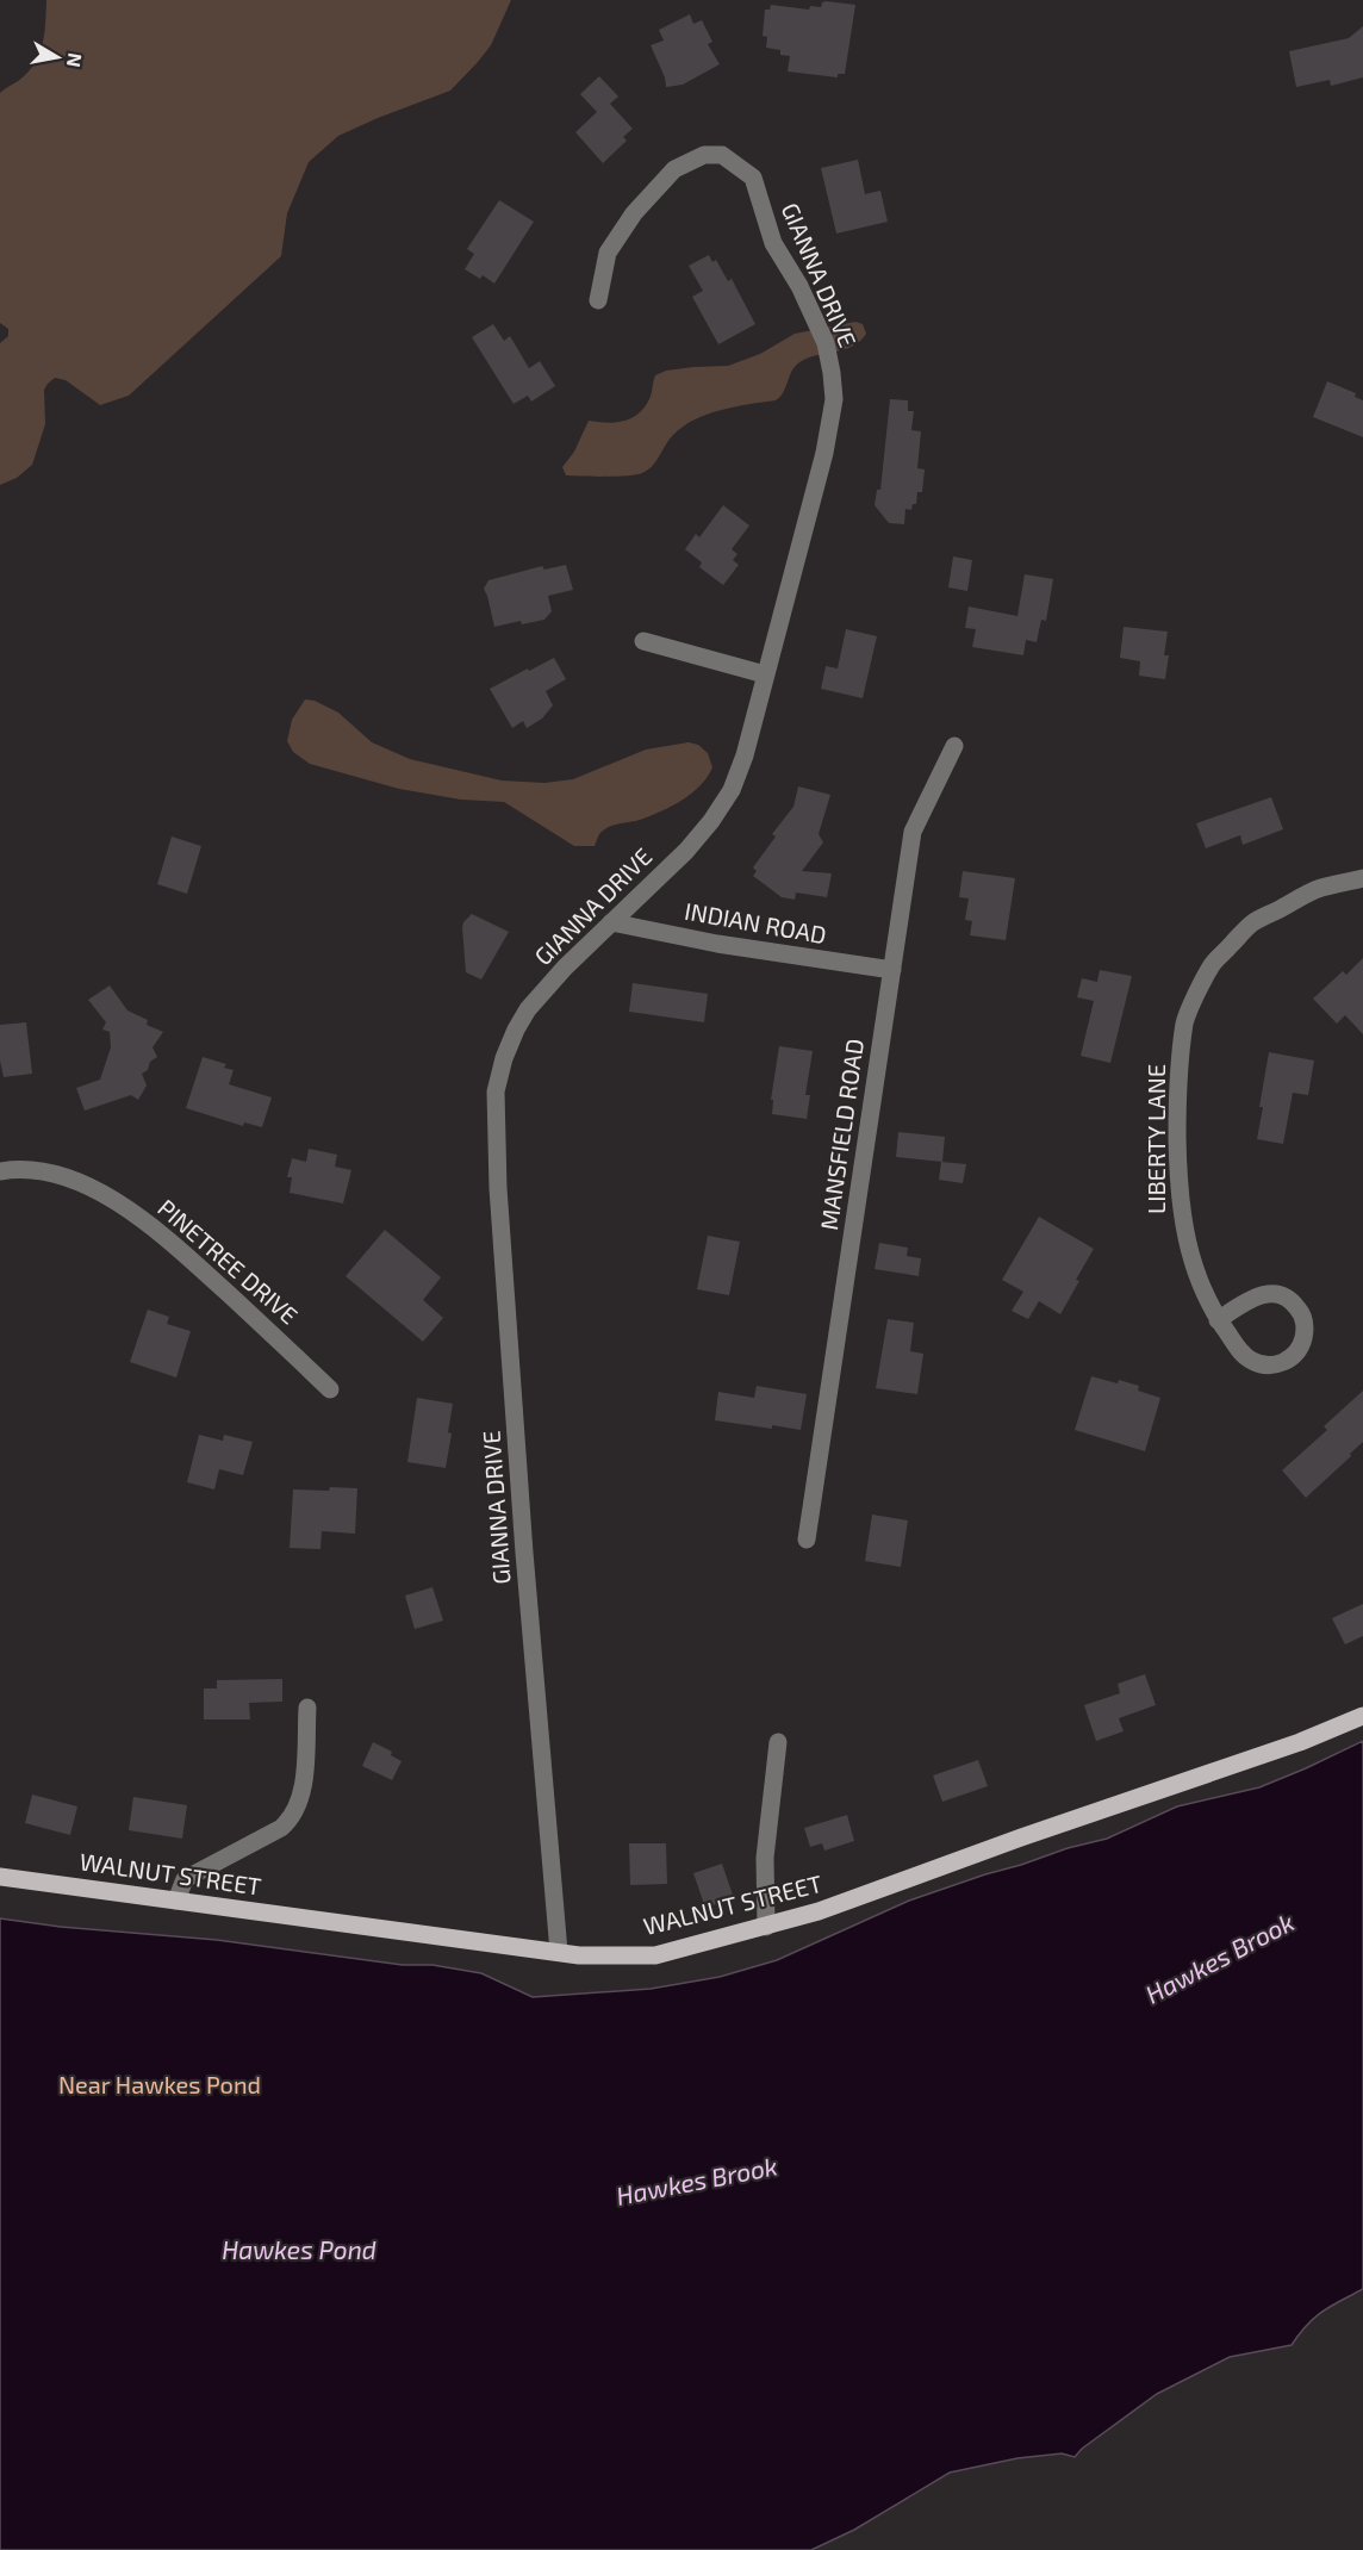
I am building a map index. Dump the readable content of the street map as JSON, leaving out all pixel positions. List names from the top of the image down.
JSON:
{
  "streets": {
    "main road": ["WALNUT STREET"],
    "street": [
      "GIANNA DRIVE",
      "INDIAN ROAD",
      "MANSFIELD ROAD",
      "LIBERTY LANE",
      "PINETREE DRIVE"
    ]
  },
  "crossings": [
    ["GIANNA DRIVE", "INDIAN ROAD"],
    ["GIANNA DRIVE", "WALNUT STREET"],
    ["INDIAN ROAD", "MANSFIELD ROAD"]
  ],
  "water": ["Hawkes Brook", "Hawkes Pond"],
  "parks": ["Near Hawkes Pond"],
  "north": "right"
}
